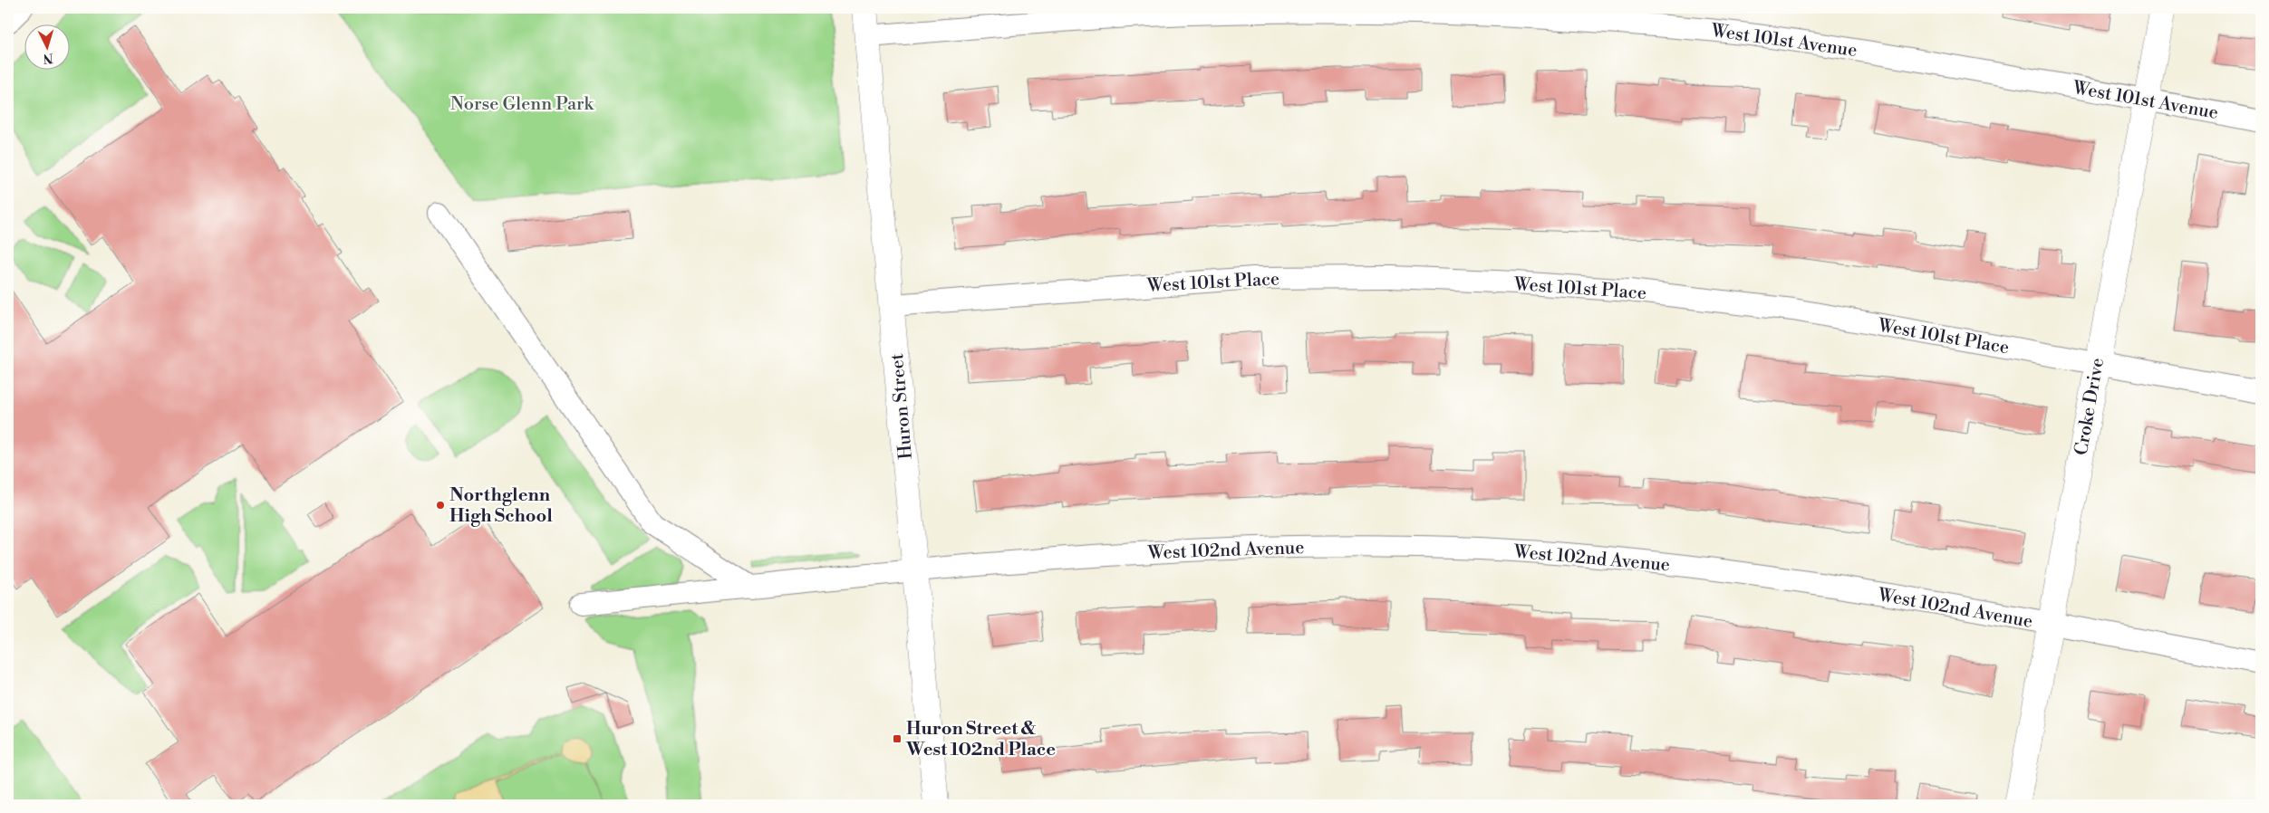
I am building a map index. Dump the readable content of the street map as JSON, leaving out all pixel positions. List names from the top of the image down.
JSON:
{
  "streets": {
    "street": [
      "West 101st Avenue",
      "West 101st Place",
      "Huron Street",
      "Croke Drive",
      "West 102nd Avenue"
    ]
  },
  "crossings": [
    ["West 101st Avenue", "Huron Street"],
    ["West 101st Avenue", "Croke Drive"],
    ["West 101st Place", "Huron Street"],
    ["West 101st Place", "Croke Drive"],
    ["Huron Street", "West 102nd Avenue"],
    ["Croke Drive", "West 102nd Avenue"]
  ],
  "parks": ["Norse Glenn Park"],
  "places": {
    "other": ["Northglenn High School"],
    "transit": ["Huron Street & West 102nd Place"]
  },
  "north": "bottom"
}
